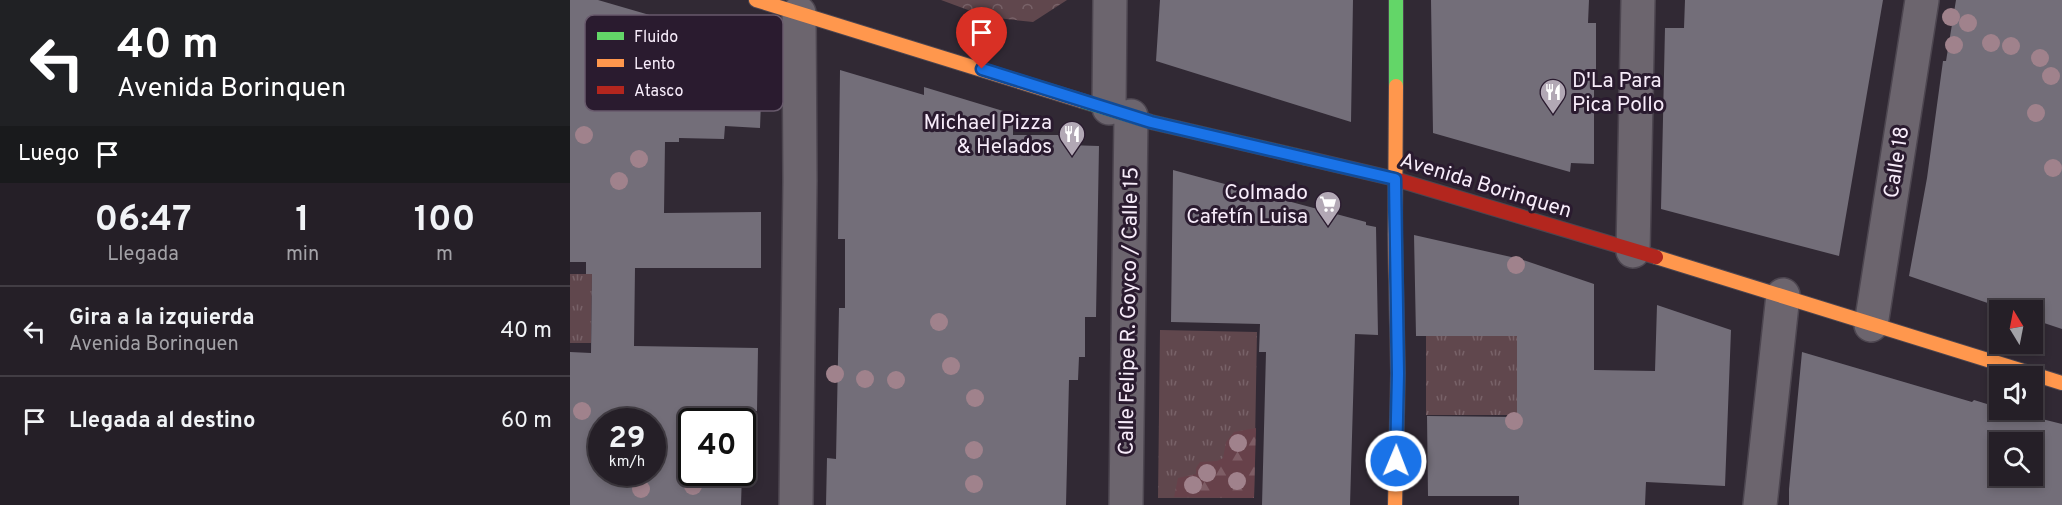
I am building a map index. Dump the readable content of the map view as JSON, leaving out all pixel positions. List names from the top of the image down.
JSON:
{
  "streets": {
    "street": ["Calle 18", "Avenida Borinquen", "Calle Felipe R. Goyco / Calle 15"]
  },
  "crossings": [
    ["Calle 18", "Avenida Borinquen"],
    ["Avenida Borinquen", "Calle Felipe R. Goyco / Calle 15"]
  ],
  "places": {
    "restaurant": ["D'La Para Pica Pollo", "Michael Pizza & Helados"],
    "supermarket": ["Colmado Cafetín Luisa"]
  },
  "legend": ["Fluido", "Lento", "Atasco"],
  "north": "top",
  "page": {
    "turn": ["40 m", "Avenida Borinquen"],
    "then": "Luego",
    "eta": [
      "06:47",
      "Llegada",
      "1",
      "min",
      "100",
      "m"
    ],
    "list": [
      {
        "name": "Gira a la izquierda",
        "note": "Avenida Borinquen",
        "value": "40 m"
      },
      {
        "name": "Llegada al destino",
        "value": "60 m"
      }
    ],
    "speed": "29 km/h",
    "limit": "40"
  }
}
